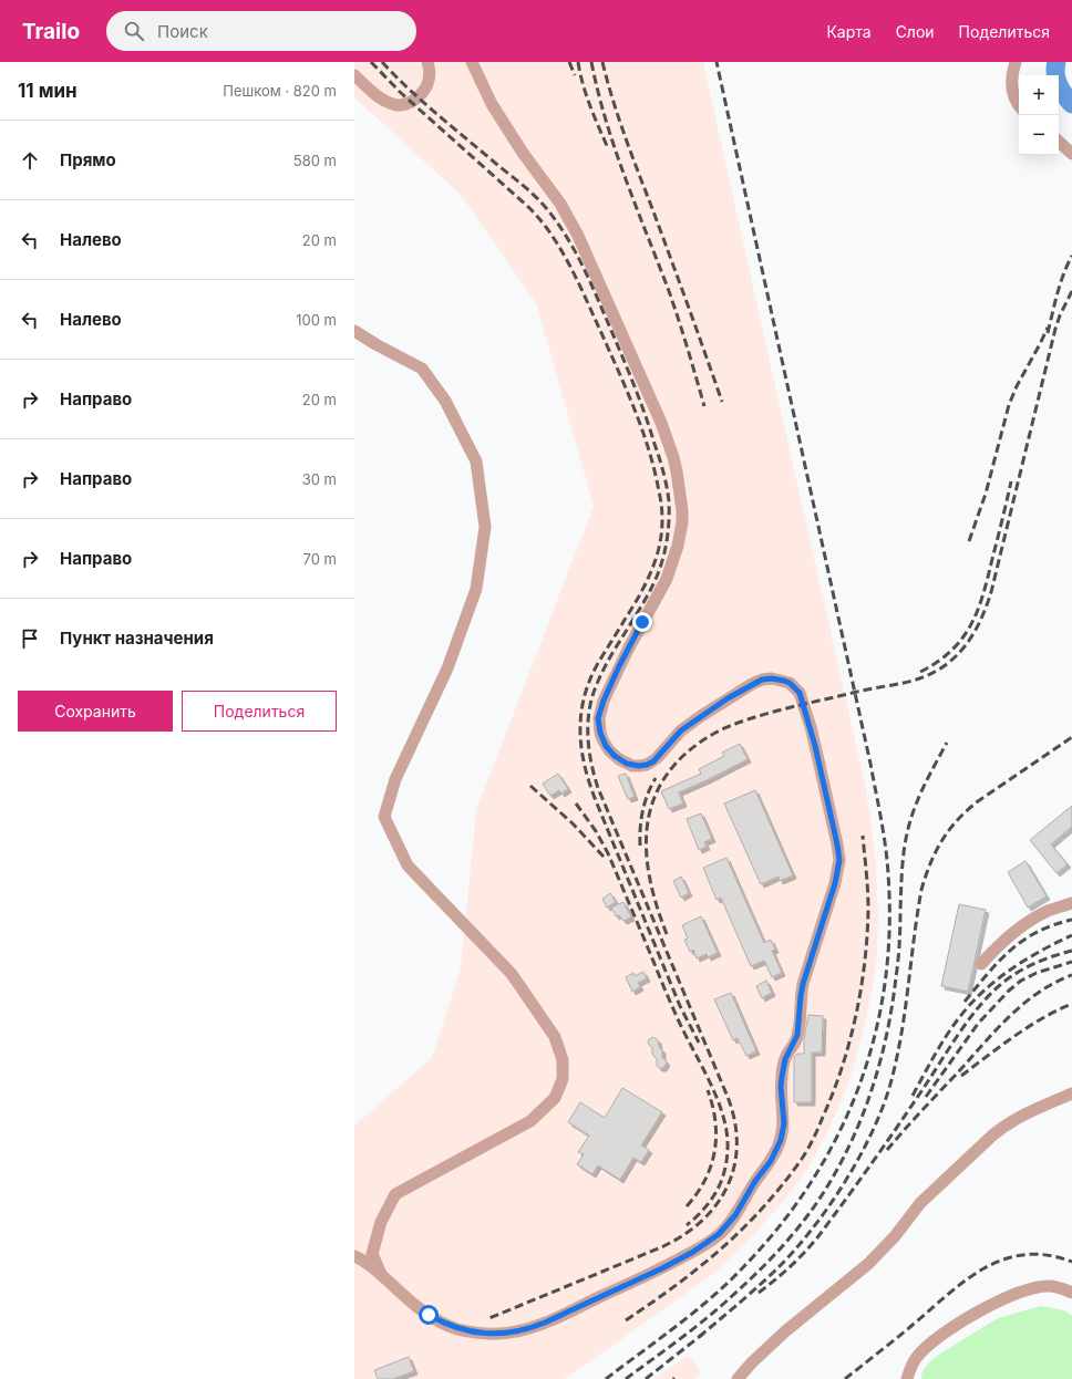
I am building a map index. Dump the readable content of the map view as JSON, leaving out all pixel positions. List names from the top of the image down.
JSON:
{
  "page": {
    "header": "Trailo",
    "search": "Поиск",
    "nav": ["Карта", "Слои", "Поделиться"],
    "heading": ["11 мин", "Пешком · 820 m"],
    "map_buttons": ["+", "−"],
    "list": [
      ["Прямо", "580 m"],
      ["Налево", "20 m"],
      ["Налево", "100 m"],
      ["Направо", "20 m"],
      ["Направо", "30 m"],
      ["Направо", "70 m"],
      "Пункт назначения"
    ],
    "buttons": ["Сохранить", "Поделиться"]
  }
}
